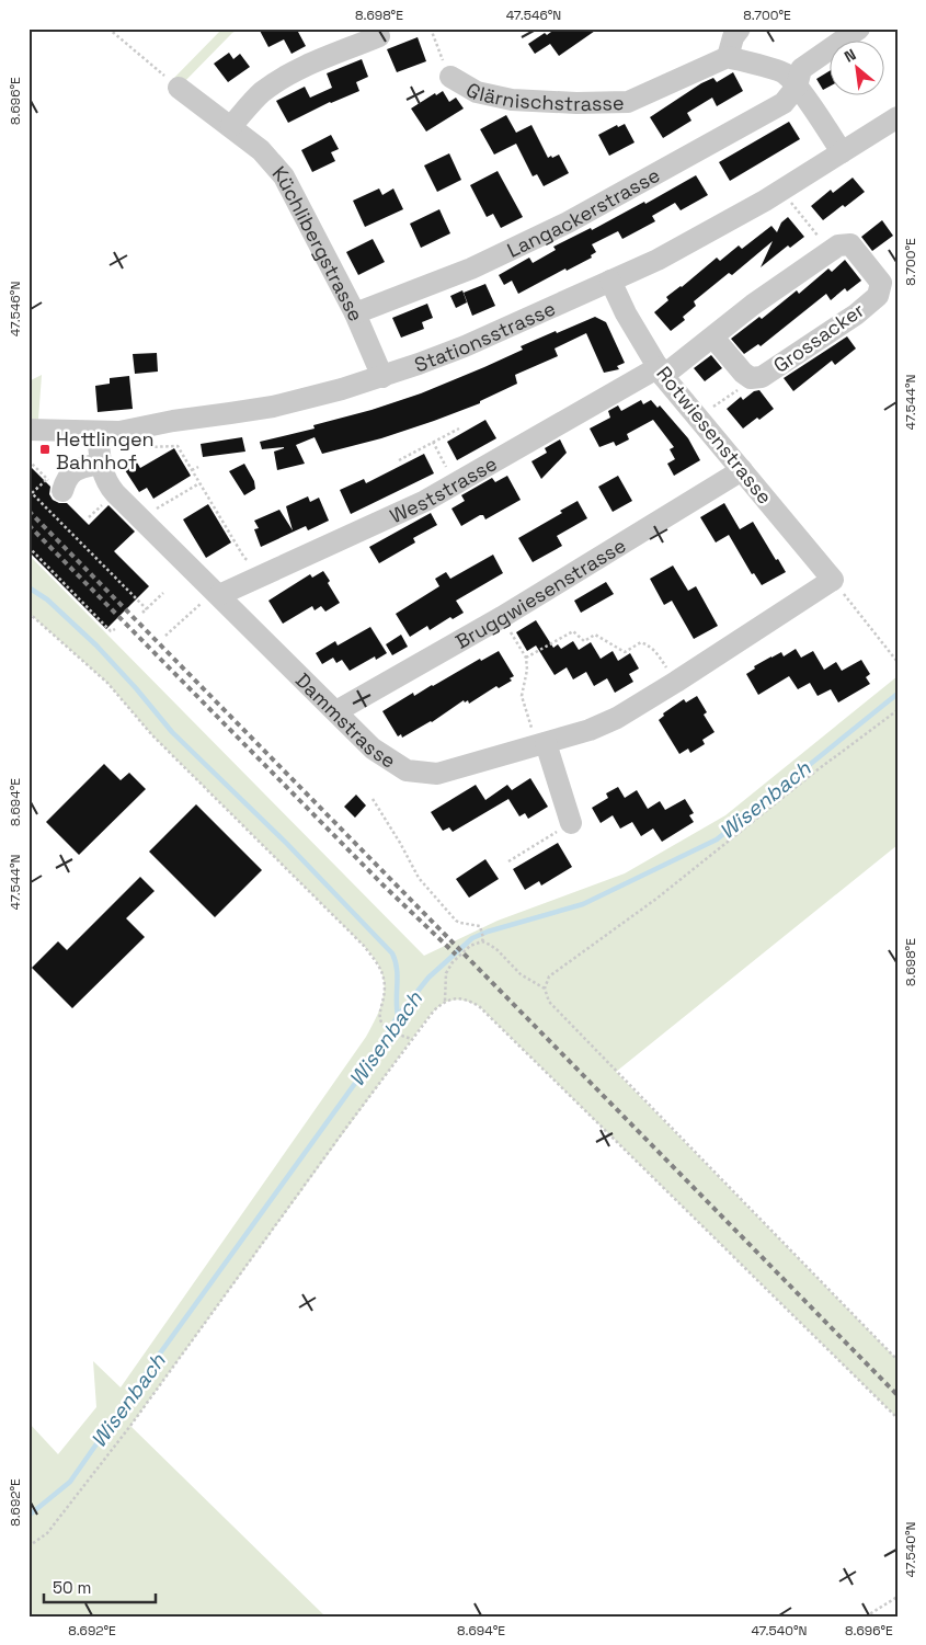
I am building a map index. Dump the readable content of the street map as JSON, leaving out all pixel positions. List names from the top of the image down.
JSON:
{
  "streets": {
    "street": [
      "Glärnischstrasse",
      "Langackerstrasse",
      "Küchlibergstrasse",
      "Stationsstrasse",
      "Grossacker",
      "Rotwiesenstrasse",
      "Weststrasse",
      "Bruggwiesenstrasse",
      "Dammstrasse"
    ]
  },
  "crossings": [
    ["Langackerstrasse", "Küchlibergstrasse"],
    ["Küchlibergstrasse", "Stationsstrasse"],
    ["Stationsstrasse", "Rotwiesenstrasse"],
    ["Stationsstrasse", "Dammstrasse"],
    ["Grossacker", "Rotwiesenstrasse"],
    ["Grossacker", "Weststrasse"],
    ["Rotwiesenstrasse", "Weststrasse"],
    ["Rotwiesenstrasse", "Bruggwiesenstrasse"],
    ["Rotwiesenstrasse", "Dammstrasse"],
    ["Weststrasse", "Dammstrasse"],
    ["Bruggwiesenstrasse", "Dammstrasse"]
  ],
  "water": ["Wisenbach"],
  "places": {
    "transit": ["Hettlingen Bahnhof"]
  },
  "scale_bar": "50 m",
  "north": "top left",
  "coordinates": [
    "8.698°E",
    "47.546°N",
    "8.700°E",
    "8.696°E",
    "47.544°N",
    "8.694°E",
    "8.692°E",
    "47.540°N"
  ]
}
